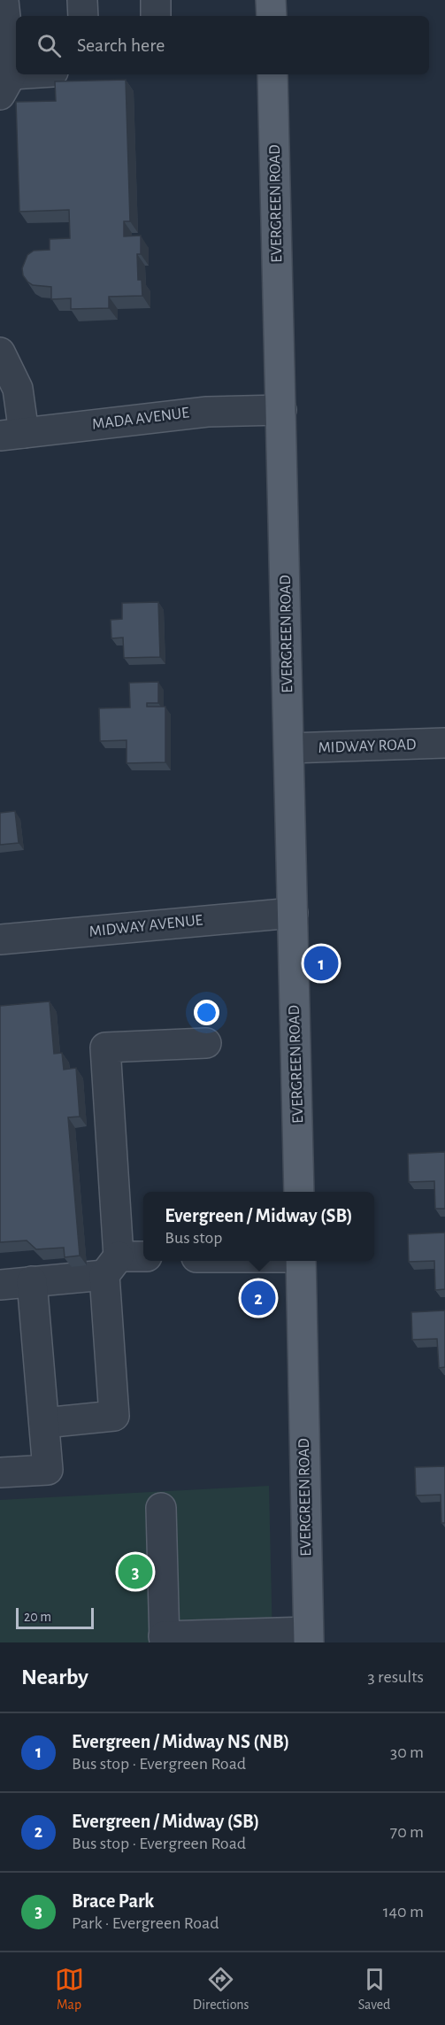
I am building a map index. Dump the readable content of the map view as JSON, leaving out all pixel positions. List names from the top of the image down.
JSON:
{
  "streets": {
    "main road": ["EVERGREEN ROAD"],
    "street": ["MADA AVENUE", "MIDWAY ROAD", "MIDWAY AVENUE"]
  },
  "crossings": [
    ["EVERGREEN ROAD", "MADA AVENUE"],
    ["EVERGREEN ROAD", "MIDWAY ROAD"],
    ["EVERGREEN ROAD", "MIDWAY AVENUE"]
  ],
  "scale_bar": "20 m",
  "page": {
    "search": "Search here",
    "pins": ["1", "2", "3"],
    "popup": ["Evergreen / Midway (SB)", "Bus stop"],
    "scale": "20 m",
    "heading": ["Nearby", "3 results"],
    "list": [
      {
        "mark": "1",
        "name": "Evergreen / Midway NS (NB)",
        "note": "Bus stop · Evergreen Road",
        "value": "30 m"
      },
      {
        "mark": "2",
        "name": "Evergreen / Midway (SB)",
        "note": "Bus stop · Evergreen Road",
        "value": "70 m"
      },
      {
        "mark": "3",
        "name": "Brace Park",
        "note": "Park · Evergreen Road",
        "value": "140 m"
      }
    ],
    "nav": ["Map", "Directions", "Saved"]
  }
}
